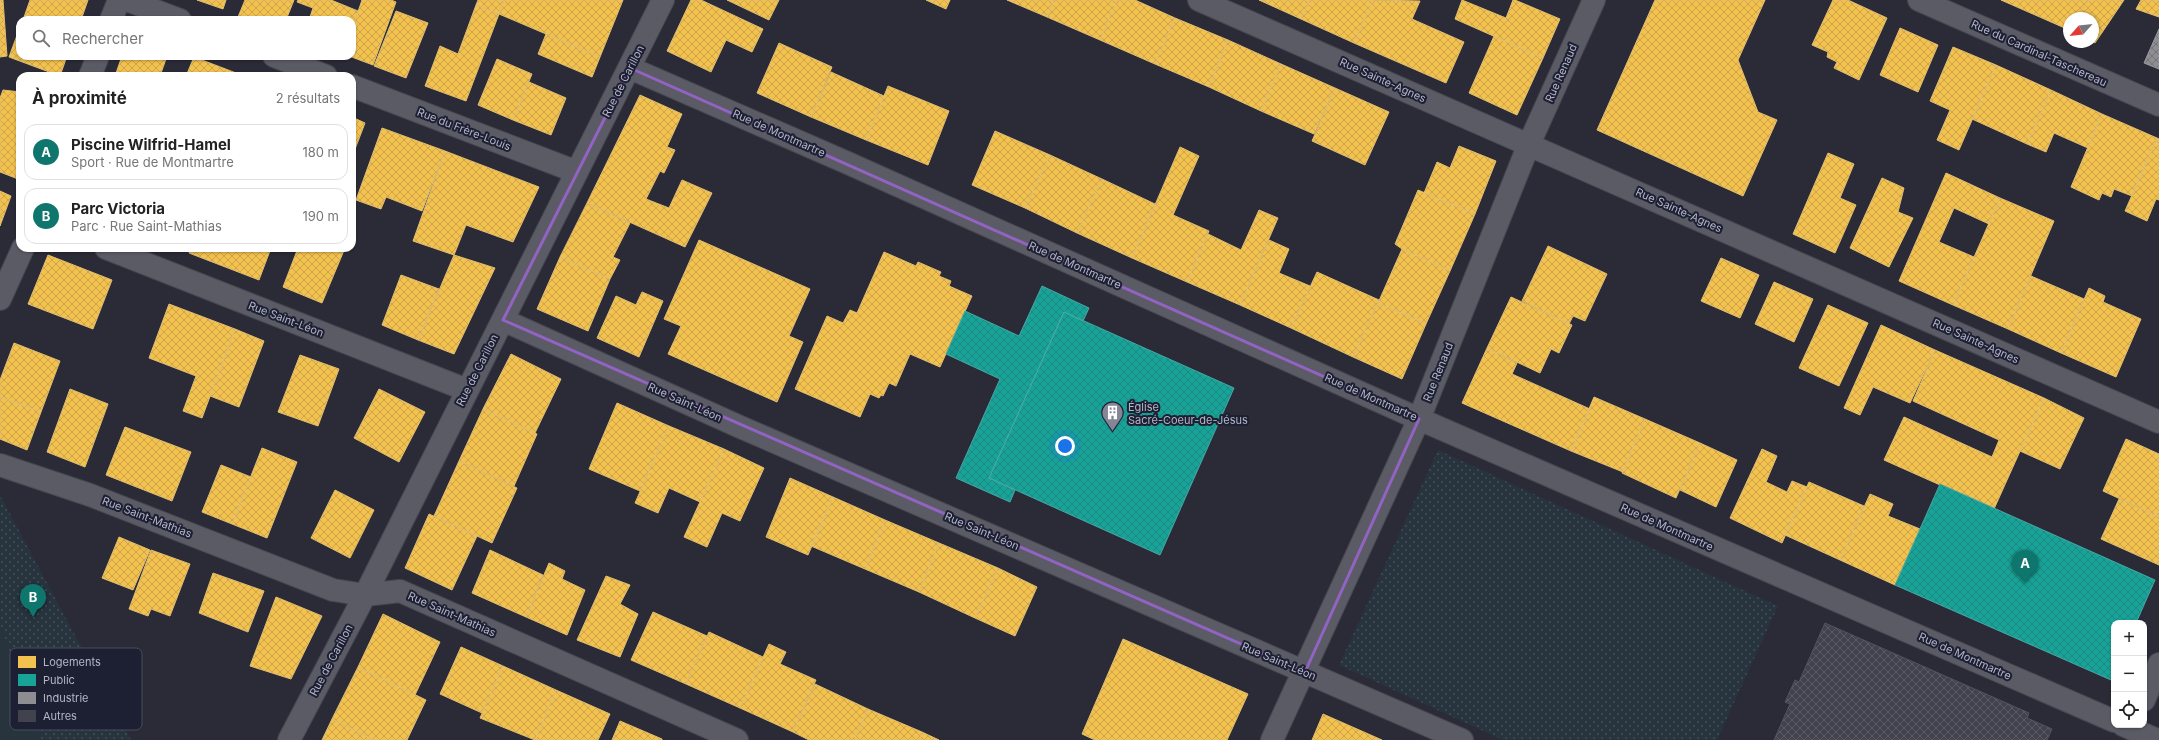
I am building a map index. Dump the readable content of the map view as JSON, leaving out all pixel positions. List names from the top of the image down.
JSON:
{
  "streets": {
    "street": [
      "Rue du Cardinal-Taschereau",
      "Rue Renaud",
      "Rue Sainte-Agnes",
      "Rue de Carillon",
      "Rue du Frère-Louis",
      "Rue de Montmartre",
      "Rue Saint-Léon",
      "Rue Saint-Mathias"
    ]
  },
  "crossings": [
    ["Rue Renaud", "Rue Sainte-Agnes"],
    ["Rue Renaud", "Rue de Montmartre"],
    ["Rue Renaud", "Rue Saint-Léon"],
    ["Rue de Carillon", "Rue du Frère-Louis"],
    ["Rue de Carillon", "Rue de Montmartre"],
    ["Rue de Carillon", "Rue Saint-Léon"],
    ["Rue de Carillon", "Rue Saint-Mathias"]
  ],
  "places": {
    "building": ["Église Sacré-Coeur-de-Jésus"]
  },
  "legend": [
    "Logements",
    "Public",
    "Industrie",
    "Autres"
  ],
  "north": "bottom left",
  "page": {
    "search": "Rechercher",
    "heading": ["À proximité", "2 résultats"],
    "list": [
      {
        "mark": "A",
        "name": "Piscine Wilfrid-Hamel",
        "note": "Sport · Rue de Montmartre",
        "value": "180 m"
      },
      {
        "mark": "B",
        "name": "Parc Victoria",
        "note": "Parc · Rue Saint-Mathias",
        "value": "190 m"
      }
    ],
    "pins": ["A", "B"],
    "map_buttons": ["+", "−"]
  }
}
